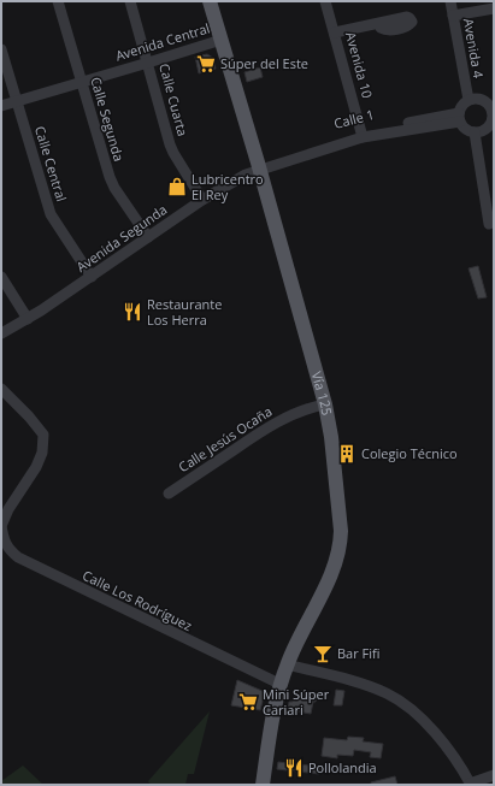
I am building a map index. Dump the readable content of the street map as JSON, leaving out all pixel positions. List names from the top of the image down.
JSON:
{
  "streets": {
    "main road": ["Vía 125"],
    "street": [
      "Avenida Central",
      "Avenida 4",
      "Avenida 10",
      "Calle Cuarta",
      "Calle Segunda",
      "Calle 1",
      "Calle Central",
      "Avenida Segunda",
      "Calle Jesús Ocaña",
      "Calle Los Rodríguez"
    ]
  },
  "crossings": [
    ["Avenida Central", "Calle Cuarta"],
    ["Avenida Central", "Calle Segunda"],
    ["Avenida Central", "Calle Central"],
    ["Avenida Central", "Vía 125"],
    ["Avenida 4", "Calle 1"],
    ["Avenida 10", "Calle 1"],
    ["Calle Cuarta", "Avenida Segunda"],
    ["Calle Segunda", "Avenida Segunda"],
    ["Calle 1", "Avenida Segunda"],
    ["Calle 1", "Vía 125"],
    ["Calle Central", "Avenida Segunda"],
    ["Avenida Segunda", "Vía 125"],
    ["Vía 125", "Calle Jesús Ocaña"],
    ["Vía 125", "Calle Los Rodríguez"]
  ],
  "places": {
    "supermarket": ["Súper del Este", "Mini Súper Cariari"],
    "shop": ["Lubricentro El Rey"],
    "restaurant": ["Restaurante Los Herra", "Pollolandia"],
    "building": ["Colegio Técnico"],
    "bar": ["Bar Fifi"]
  }
}
